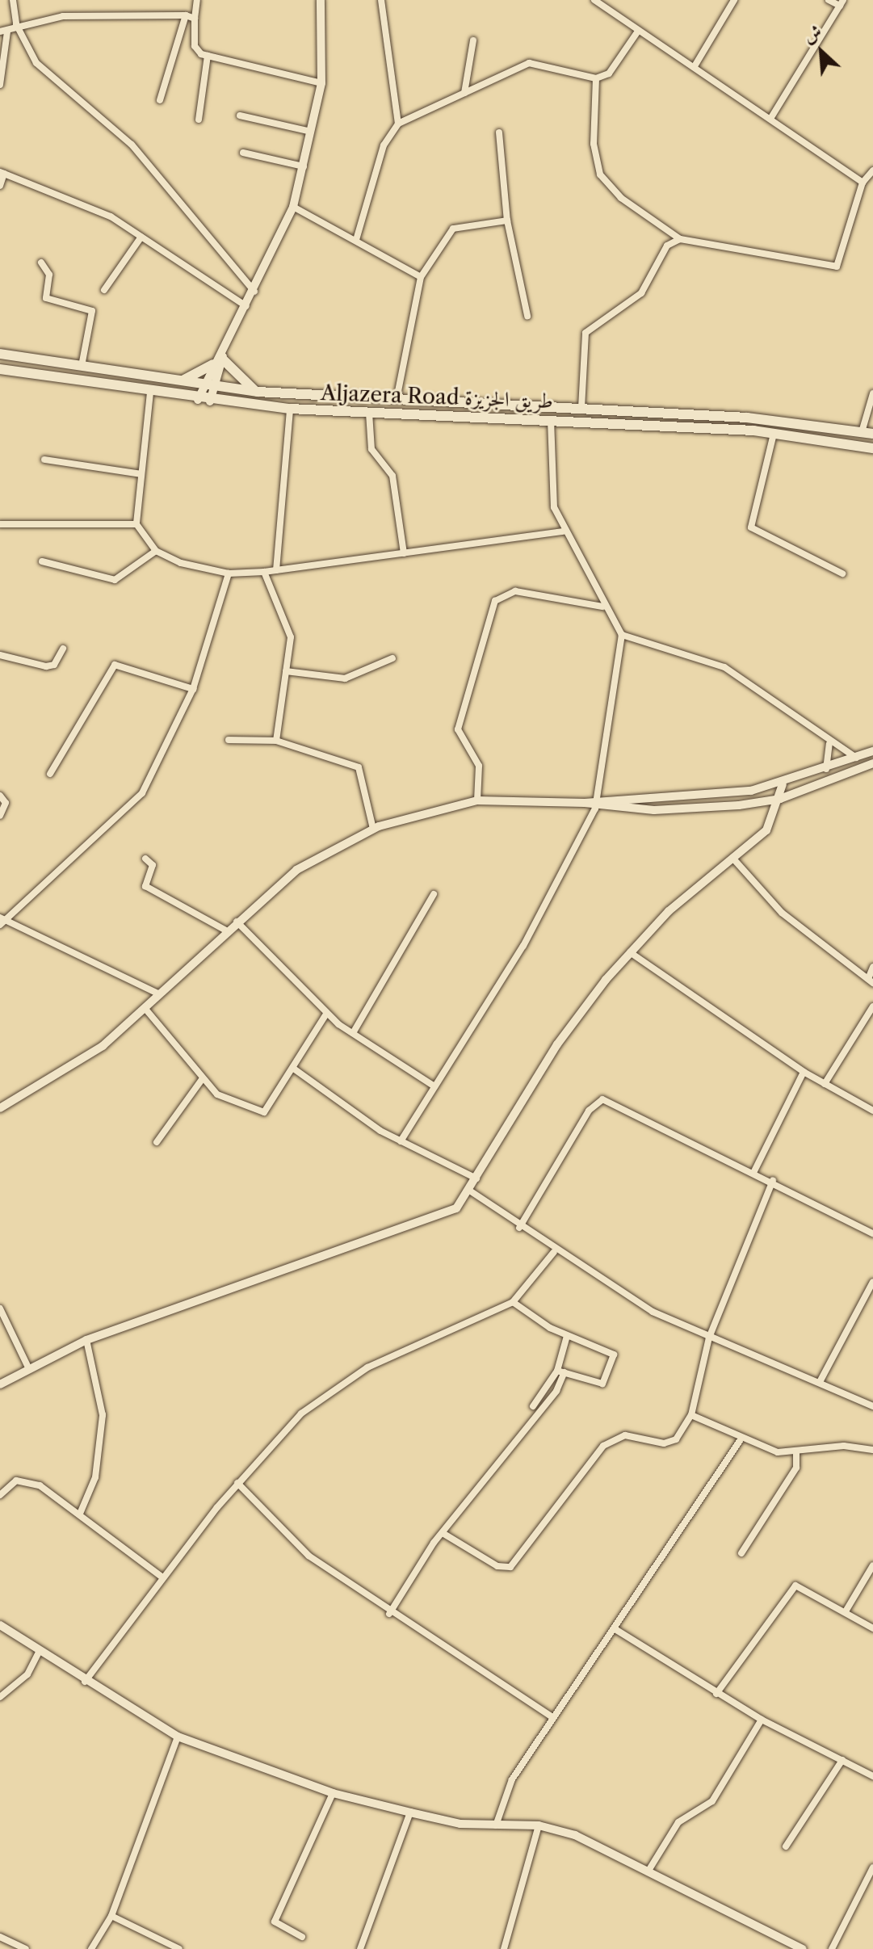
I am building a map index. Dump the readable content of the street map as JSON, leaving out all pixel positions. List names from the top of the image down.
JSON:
{
  "streets": {
    "main road": ["Aljazera Road طريق الجزيزة"]
  },
  "north": "top left"
}
